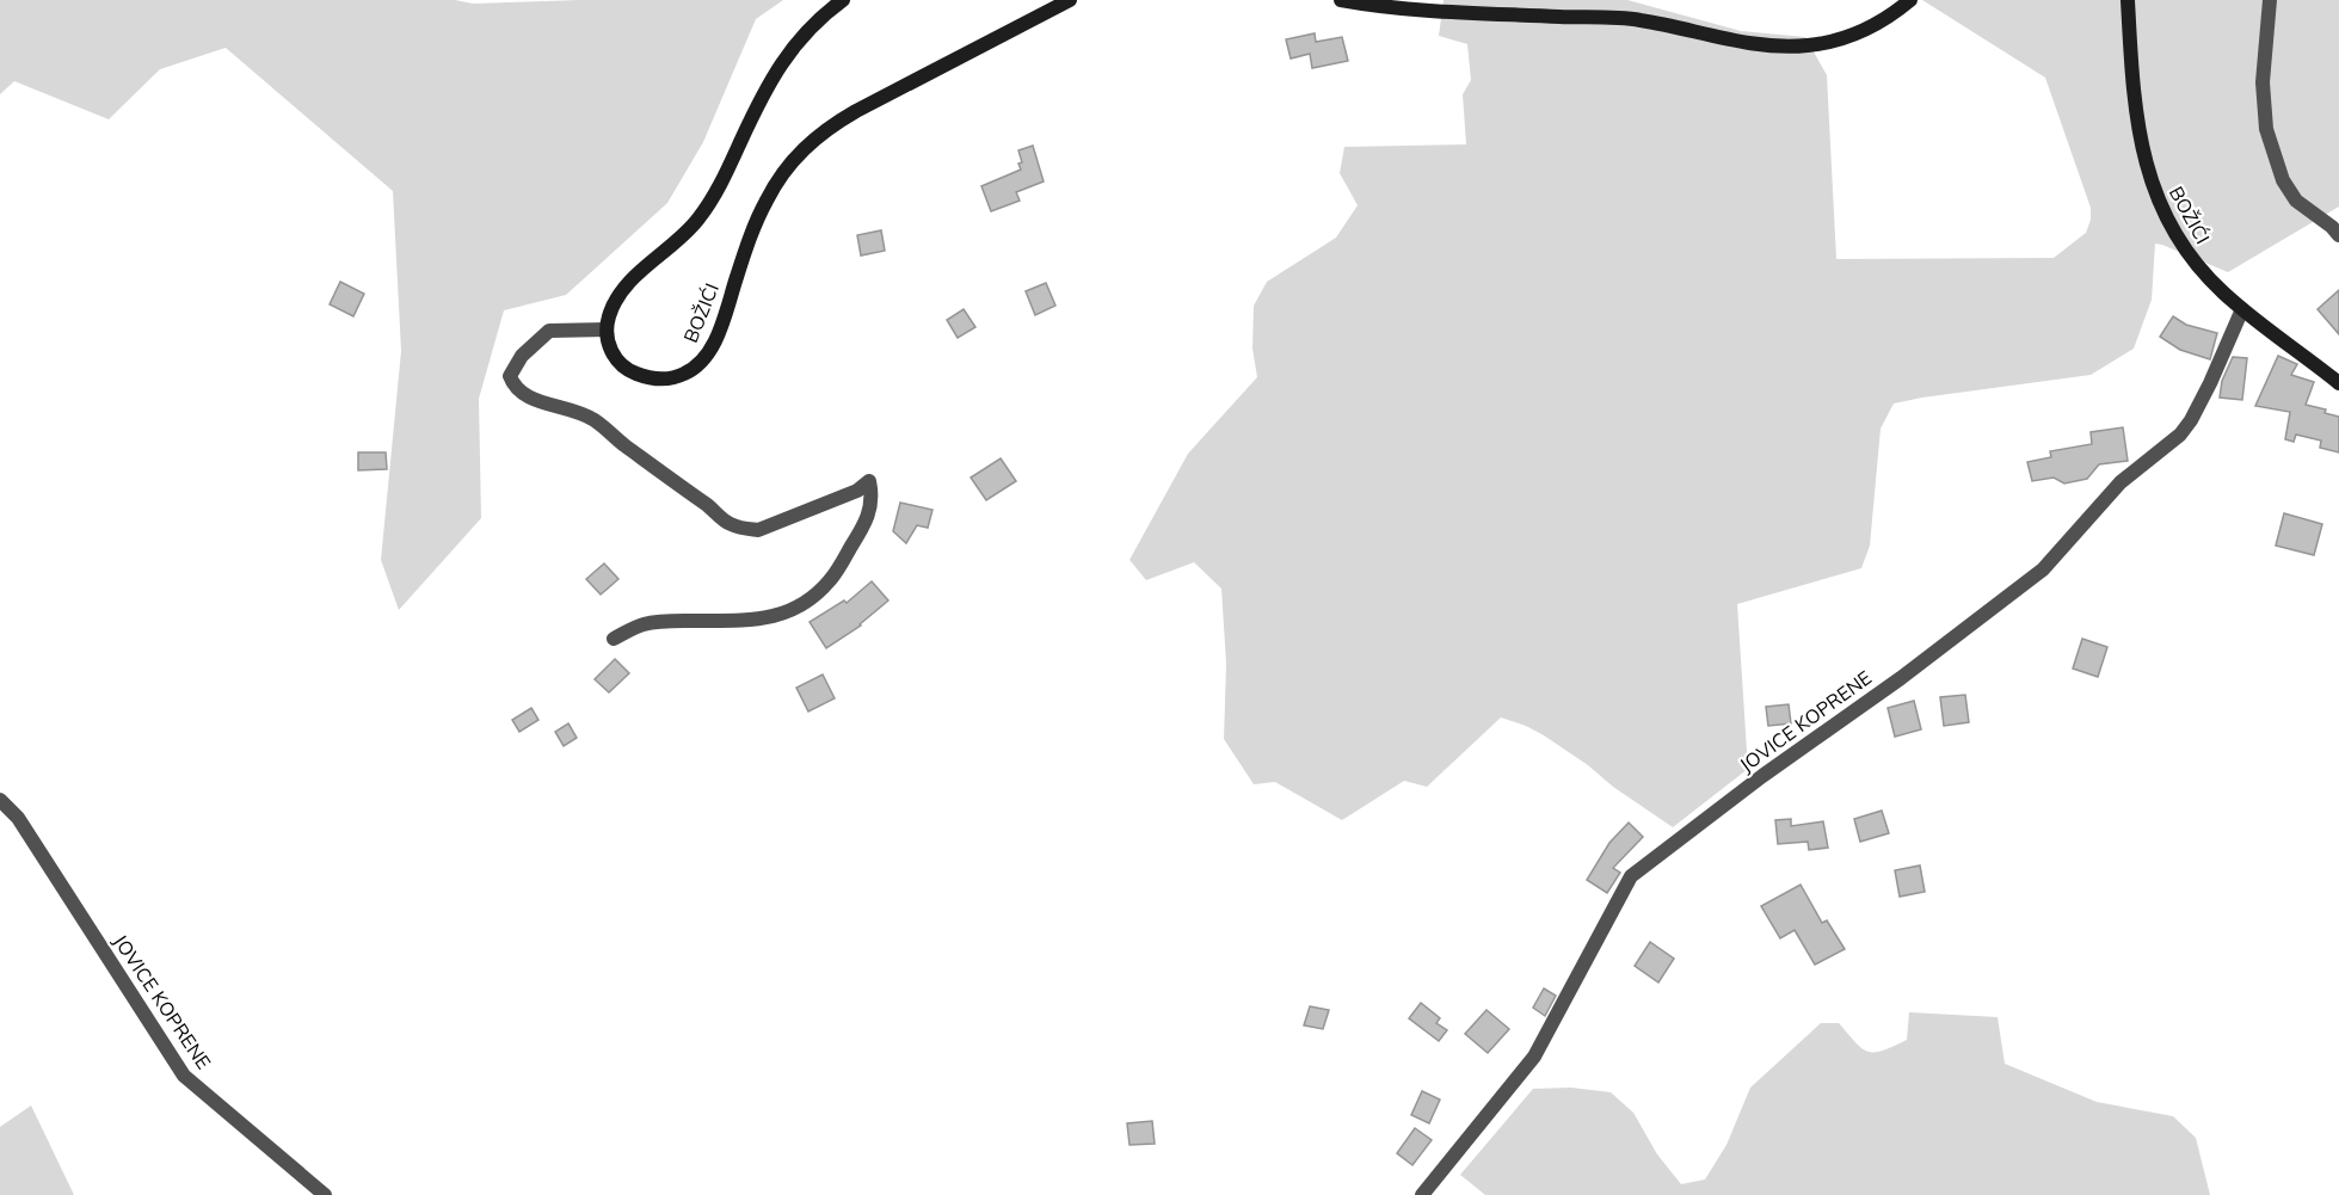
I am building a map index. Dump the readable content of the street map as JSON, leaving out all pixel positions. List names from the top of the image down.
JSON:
{
  "streets": {
    "main road": ["BOŽIĆI"],
    "street": ["JOVICE KOPRENE"]
  },
  "crossings": [
    ["BOŽIĆI", "JOVICE KOPRENE"]
  ]
}
